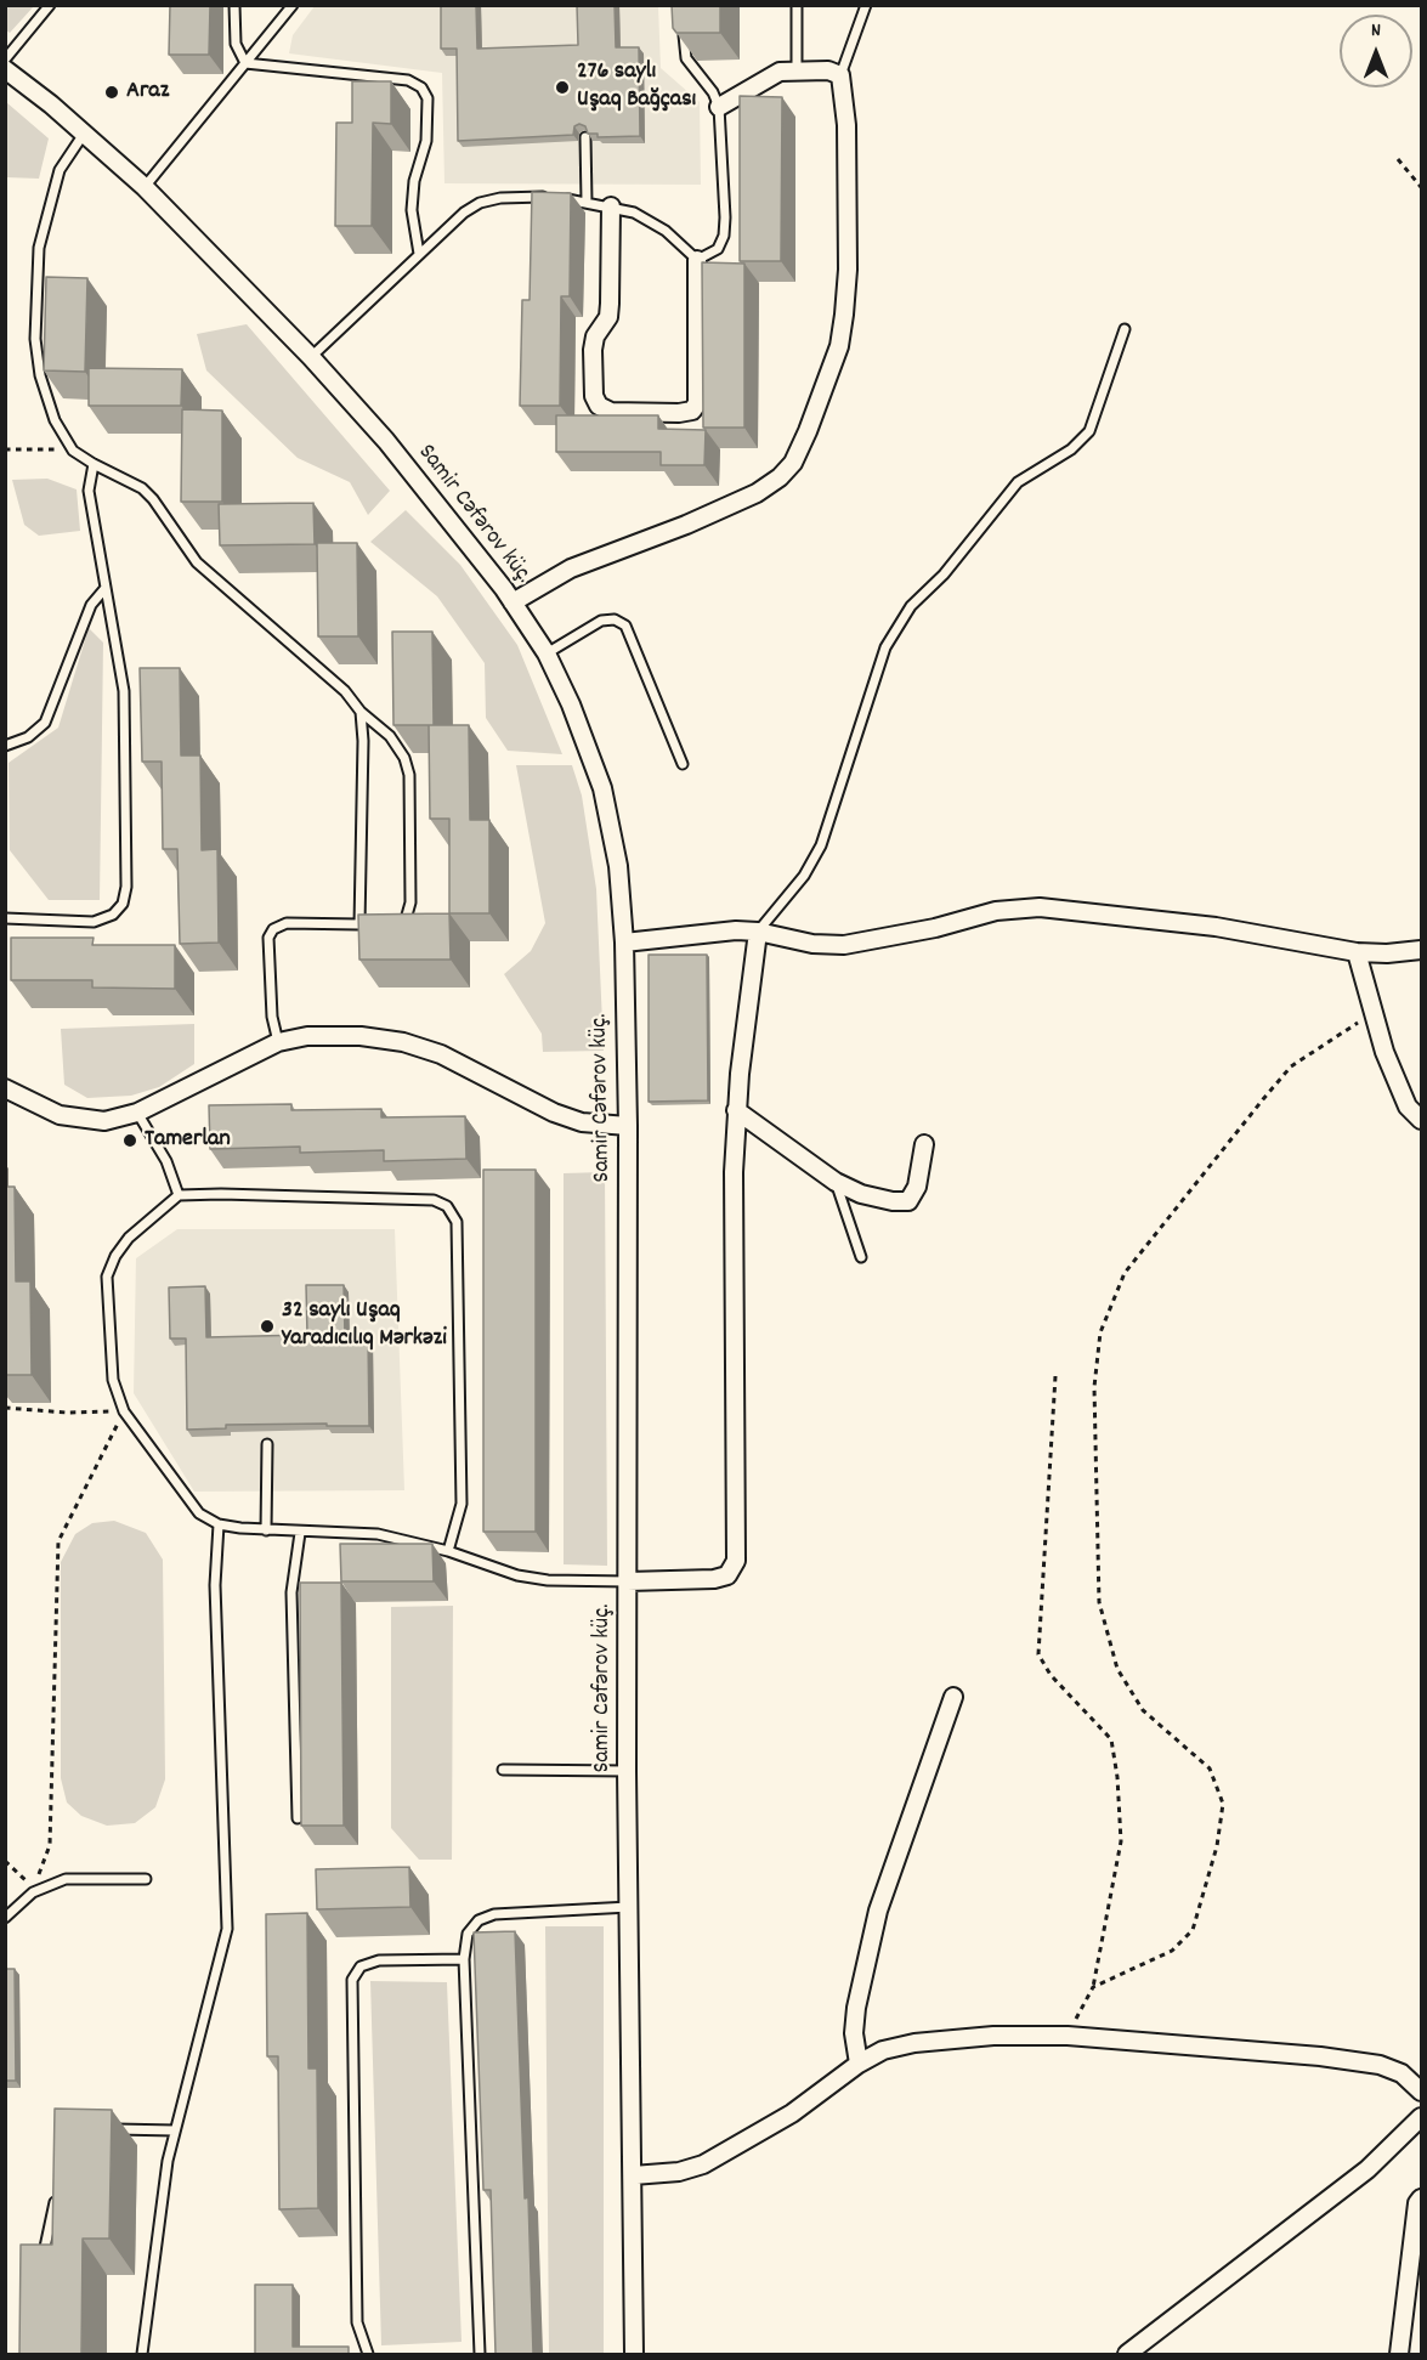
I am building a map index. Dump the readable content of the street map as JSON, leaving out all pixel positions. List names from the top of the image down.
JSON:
{
  "streets": {
    "street": ["Samir Cəfərov küç."]
  },
  "places": [
    "276 saylı Uşaq Bağçası",
    "Araz",
    "Tamerlan",
    "32 saylı Uşaq Yaradıcılıq Mərkəzi"
  ],
  "north": "top"
}
